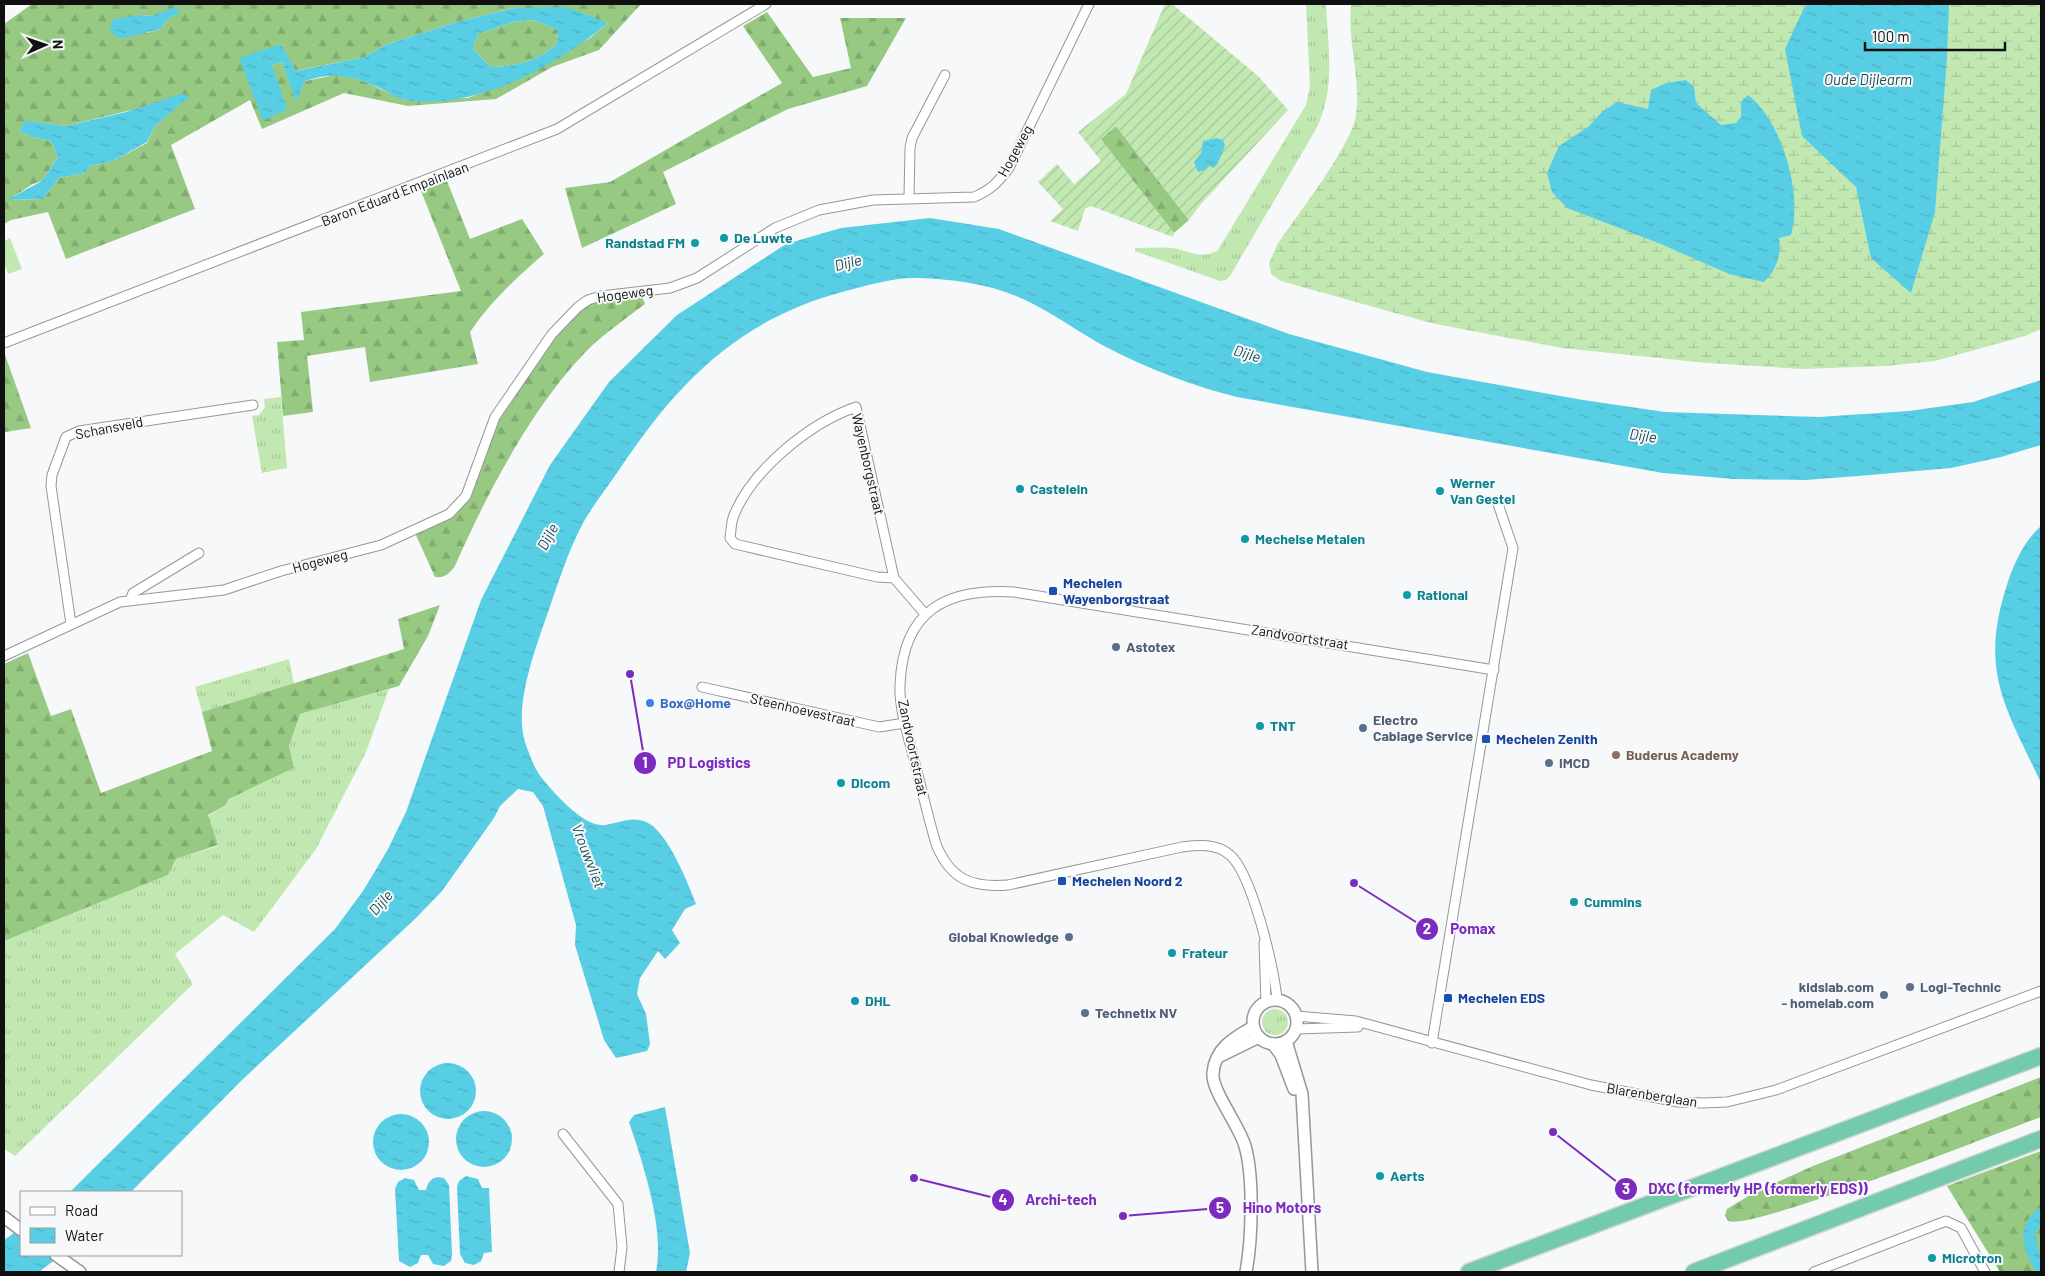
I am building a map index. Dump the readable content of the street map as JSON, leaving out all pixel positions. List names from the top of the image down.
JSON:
{
  "streets": {
    "street": [
      "Hogeweg",
      "Baron Eduard Empainlaan",
      "Schansveld",
      "Wayenborgstraat",
      "Zandvoortstraat",
      "Steenhoevestraat",
      "Blarenberglaan"
    ]
  },
  "crossings": [
    ["Hogeweg", "Schansveld"],
    ["Wayenborgstraat", "Zandvoortstraat"],
    ["Zandvoortstraat", "Steenhoevestraat"],
    ["Zandvoortstraat", "Blarenberglaan"]
  ],
  "water": ["Oude Dijlearm", "Dijle", "Vrouwvliet"],
  "places": {
    "other": [
      "De Luwte",
      "Randstad FM",
      "Castelein",
      "Werner Van Gestel",
      "Mechelse Metalen",
      "Rational",
      "Astotex",
      "PD Logistics",
      "Box@Home",
      "TNT",
      "Electro Cablage Service",
      "Buderus Academy",
      "IMCD",
      "Dicom",
      "Pomax",
      "Cummins",
      "Global Knowledge",
      "Frateur",
      "Logi-Technic",
      "kidslab.com - homelab.com",
      "DHL",
      "Technetix NV",
      "DXC (formerly HP (formerly EDS))",
      "Aerts",
      "Archi-tech",
      "Hino Motors",
      "Microtron"
    ],
    "transit": [
      "Mechelen Wayenborgstraat",
      "Mechelen Zenith",
      "Mechelen Noord 2",
      "Mechelen EDS"
    ]
  },
  "legend": ["Road", "Water"],
  "scale_bar": "100 m",
  "north": "right"
}
